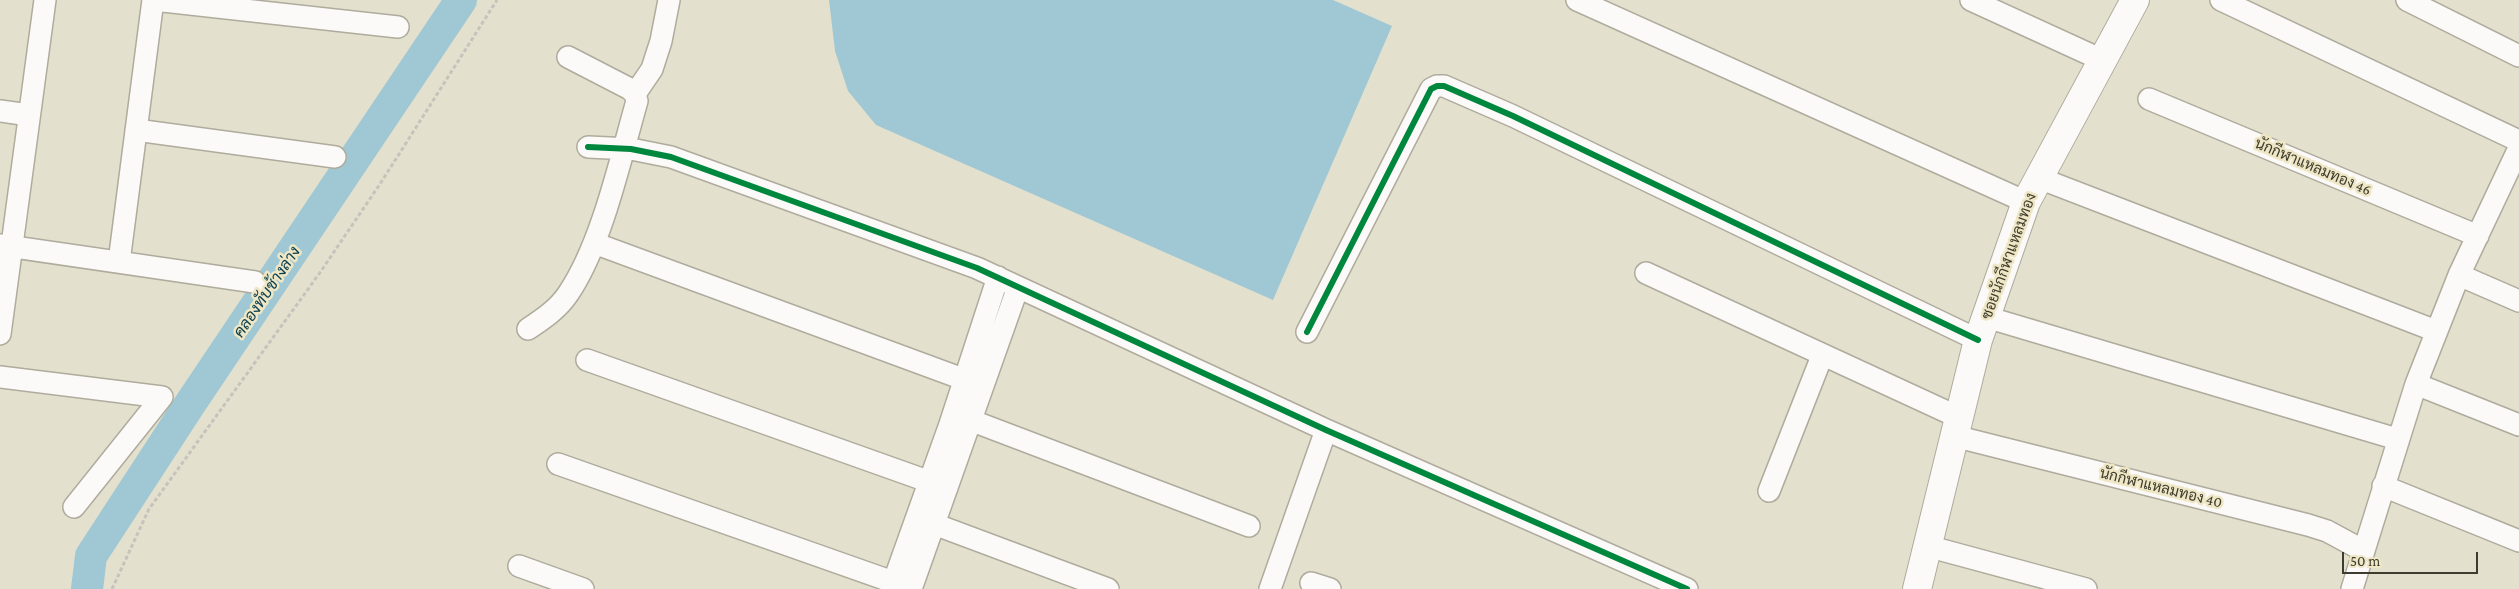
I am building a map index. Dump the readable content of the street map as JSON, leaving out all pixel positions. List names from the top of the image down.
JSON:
{
  "streets": {
    "street": ["นักกีฬาแหลมทอง 46", "ซอยนักกีฬาแหลมทอง", "นักกีฬาแหลมทอง 40"]
  },
  "crossings": [
    ["ซอยนักกีฬาแหลมทอง", "นักกีฬาแหลมทอง 40"]
  ],
  "water": ["คลองทับช้างล่าง"],
  "scale_bar": "50 m"
}
